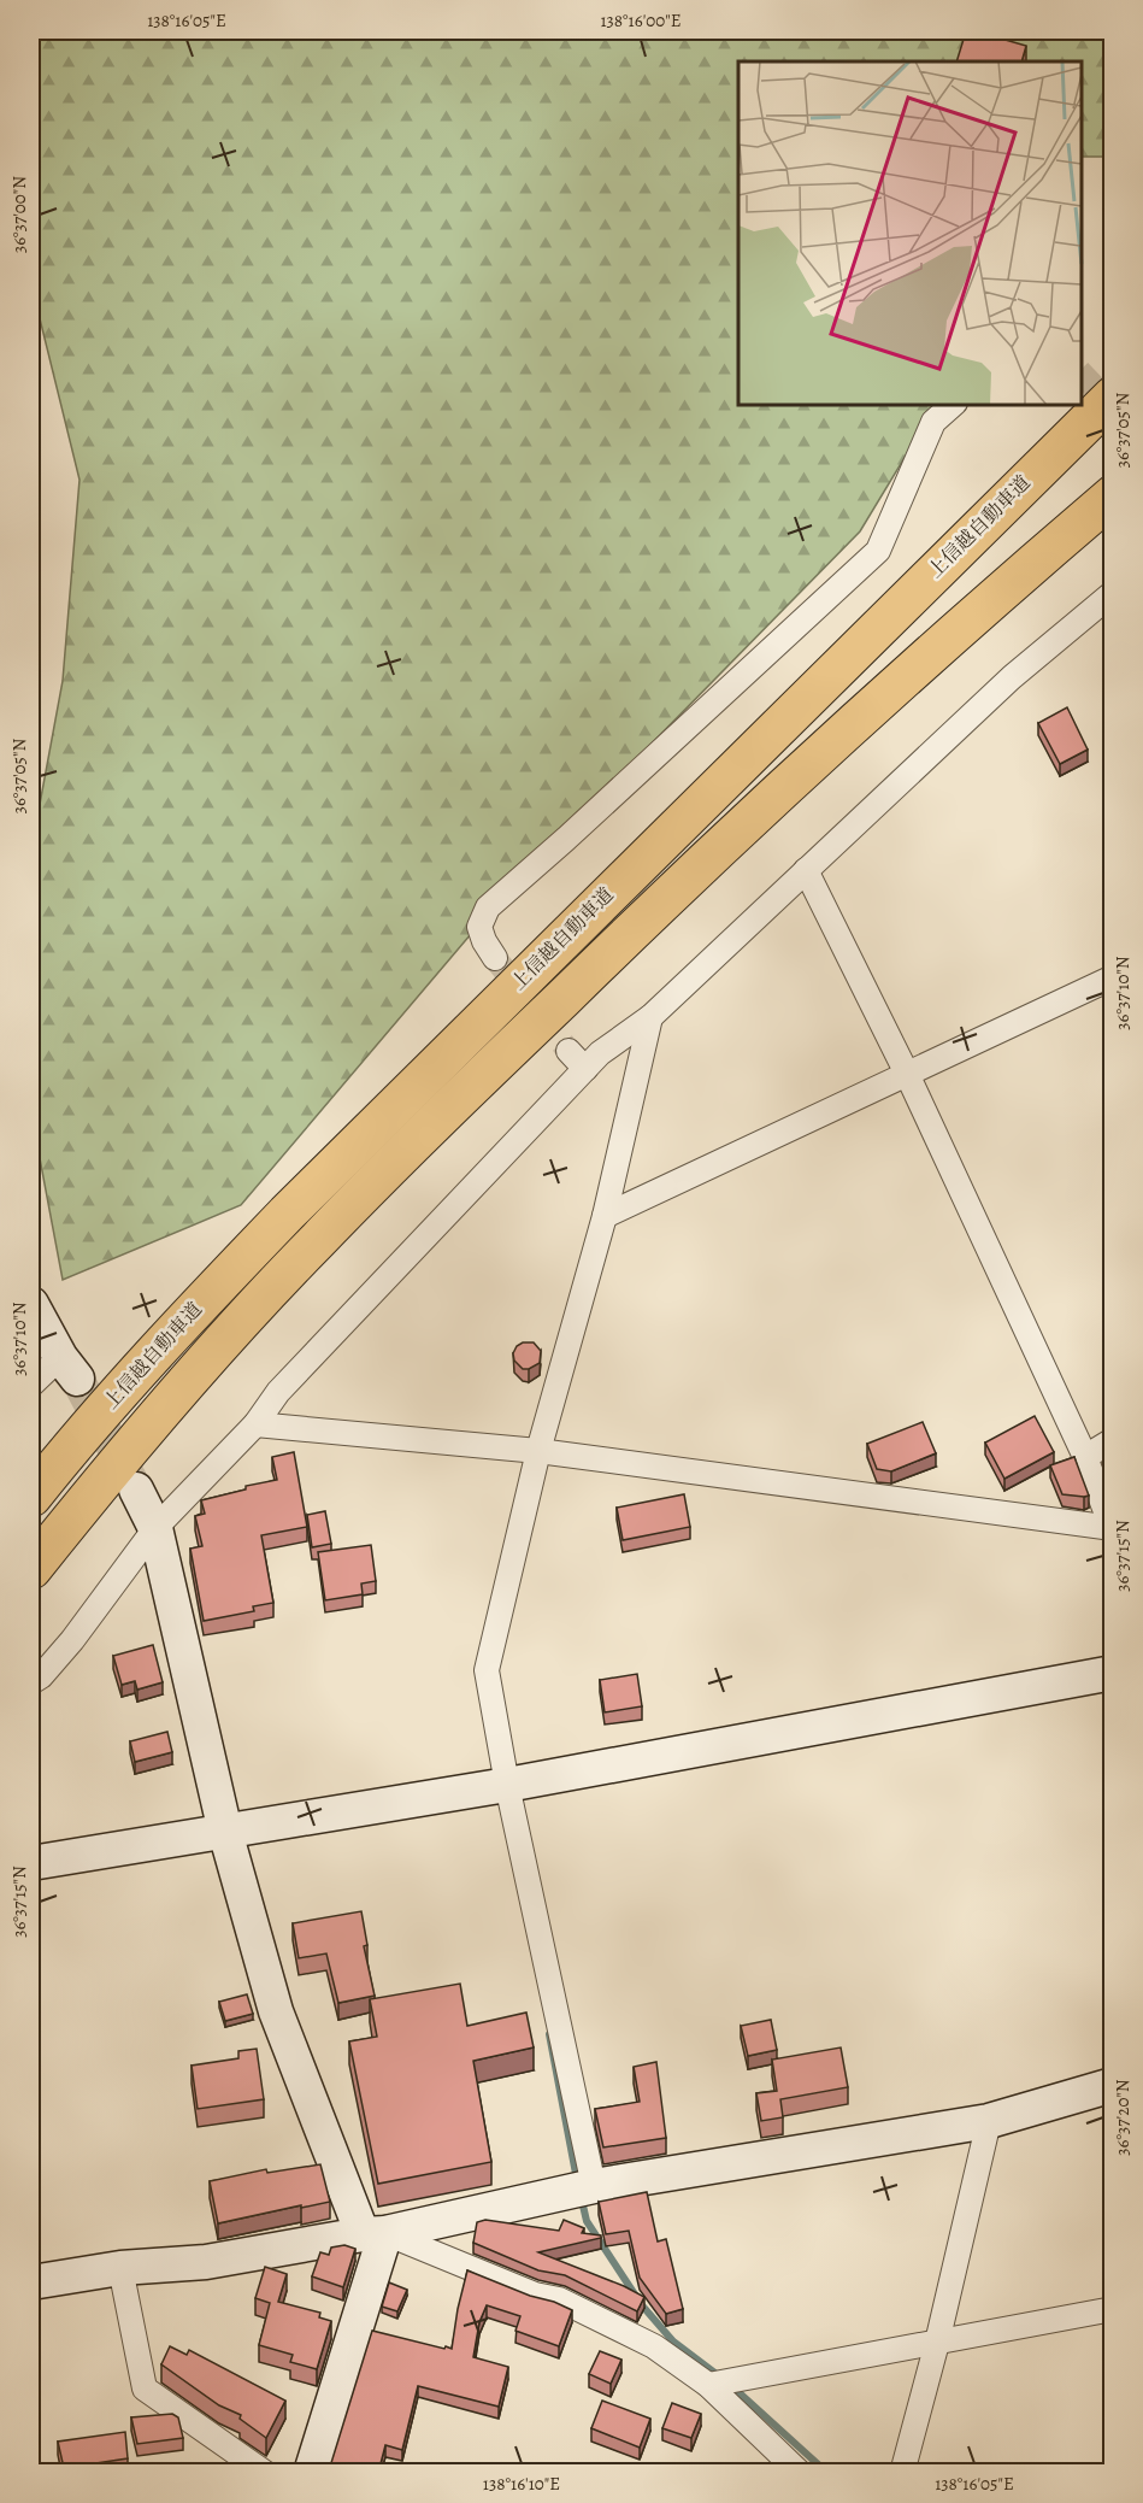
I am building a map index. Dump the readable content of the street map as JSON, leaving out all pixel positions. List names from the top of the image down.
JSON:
{
  "streets": {
    "highway": ["上信越自動車道"]
  },
  "coordinates": [
    "138°16'05\"E",
    "138°16'00\"E",
    "36°37'00\"N",
    "36°37'05\"N",
    "36°37'10\"N",
    "36°37'15\"N",
    "36°37'20\"N",
    "138°16'10\"E"
  ]
}
